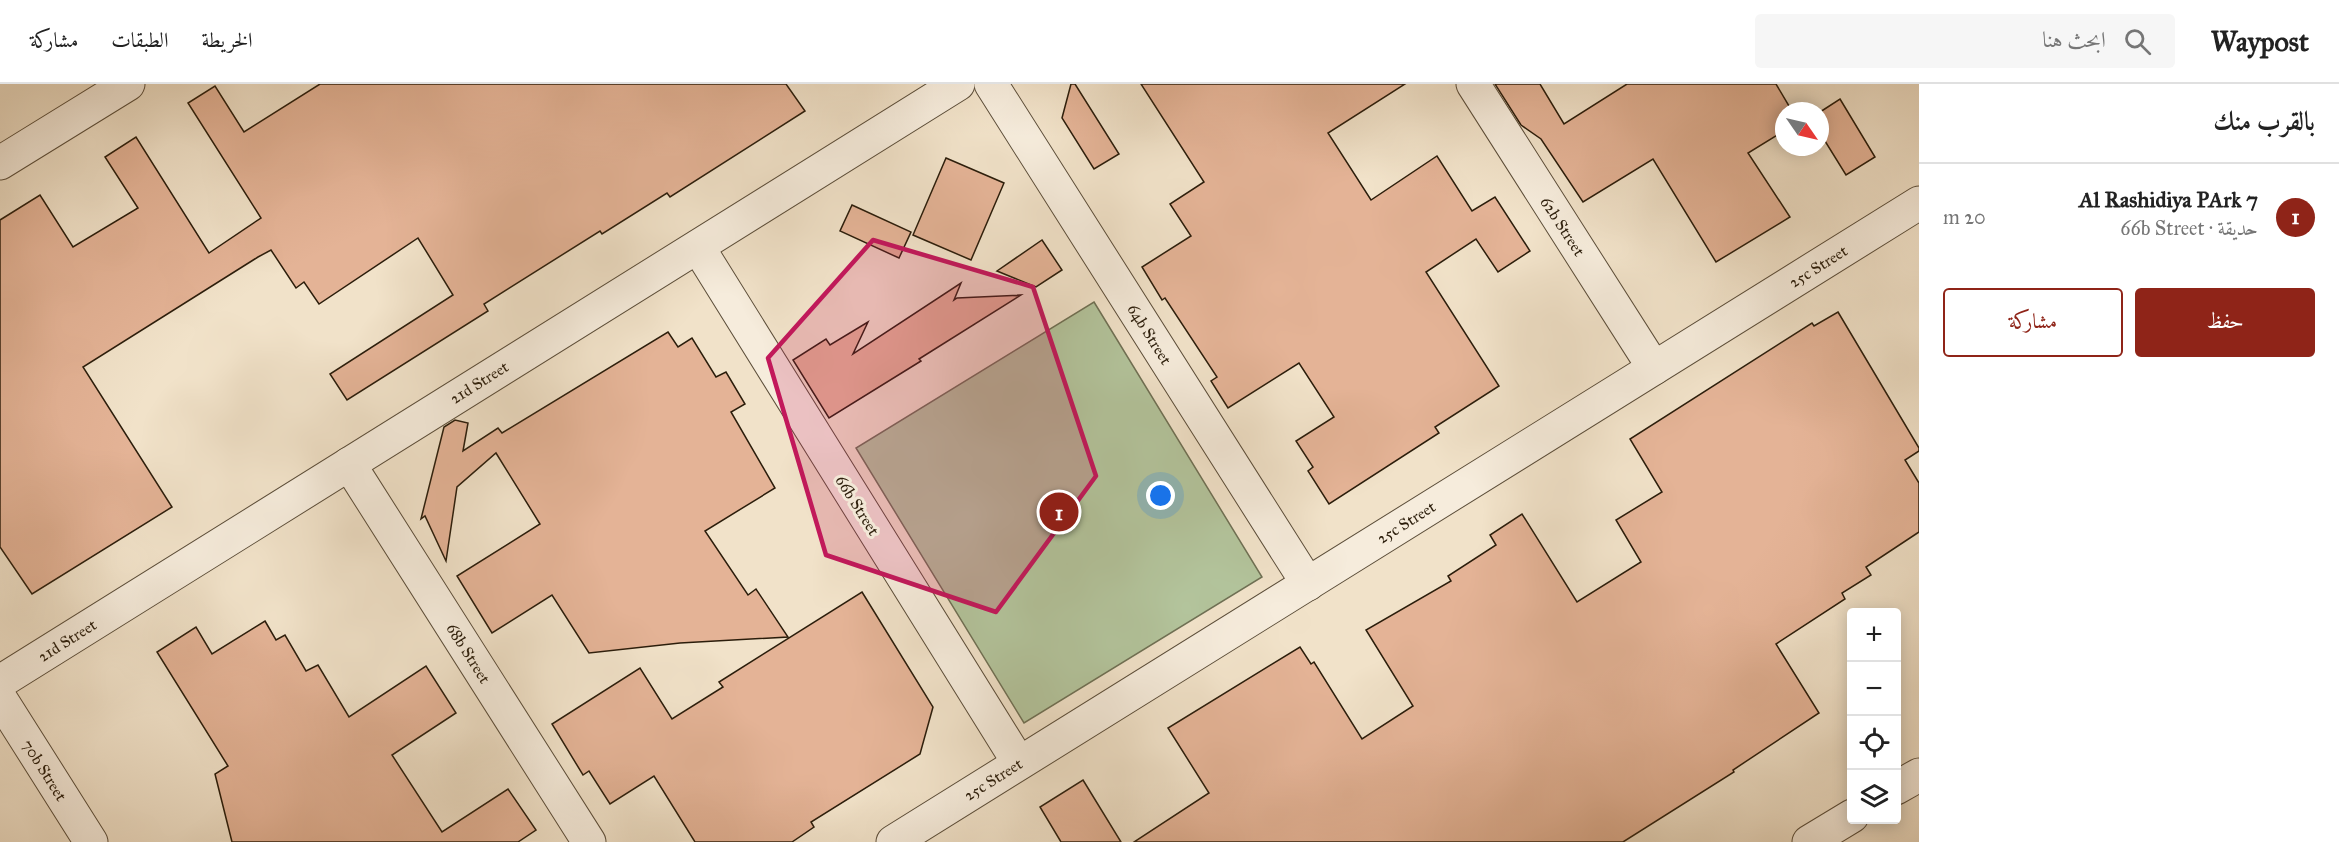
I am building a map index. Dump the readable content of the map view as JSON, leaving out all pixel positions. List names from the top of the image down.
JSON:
{
  "streets": {
    "street": [
      "62b Street",
      "25c Street",
      "64b Street",
      "21d Street",
      "66b Street",
      "68b Street",
      "70b Street"
    ]
  },
  "crossings": [
    ["62b Street", "25c Street"],
    ["25c Street", "64b Street"],
    ["25c Street", "66b Street"],
    ["21d Street", "66b Street"],
    ["21d Street", "68b Street"]
  ],
  "north": "bottom right",
  "page": {
    "header": "Waypost",
    "search": "ابحث هنا",
    "nav": ["الخريطة", "الطبقات", "مشاركة"],
    "heading": "بالقرب منك",
    "list": [
      {
        "mark": "1",
        "name": "Al Rashidiya PArk 7",
        "note": "حديقة · 66b Street",
        "value": "20 m"
      }
    ],
    "buttons": ["حفظ", "مشاركة"],
    "pins": "1",
    "map_buttons": ["+", "−"]
  }
}
